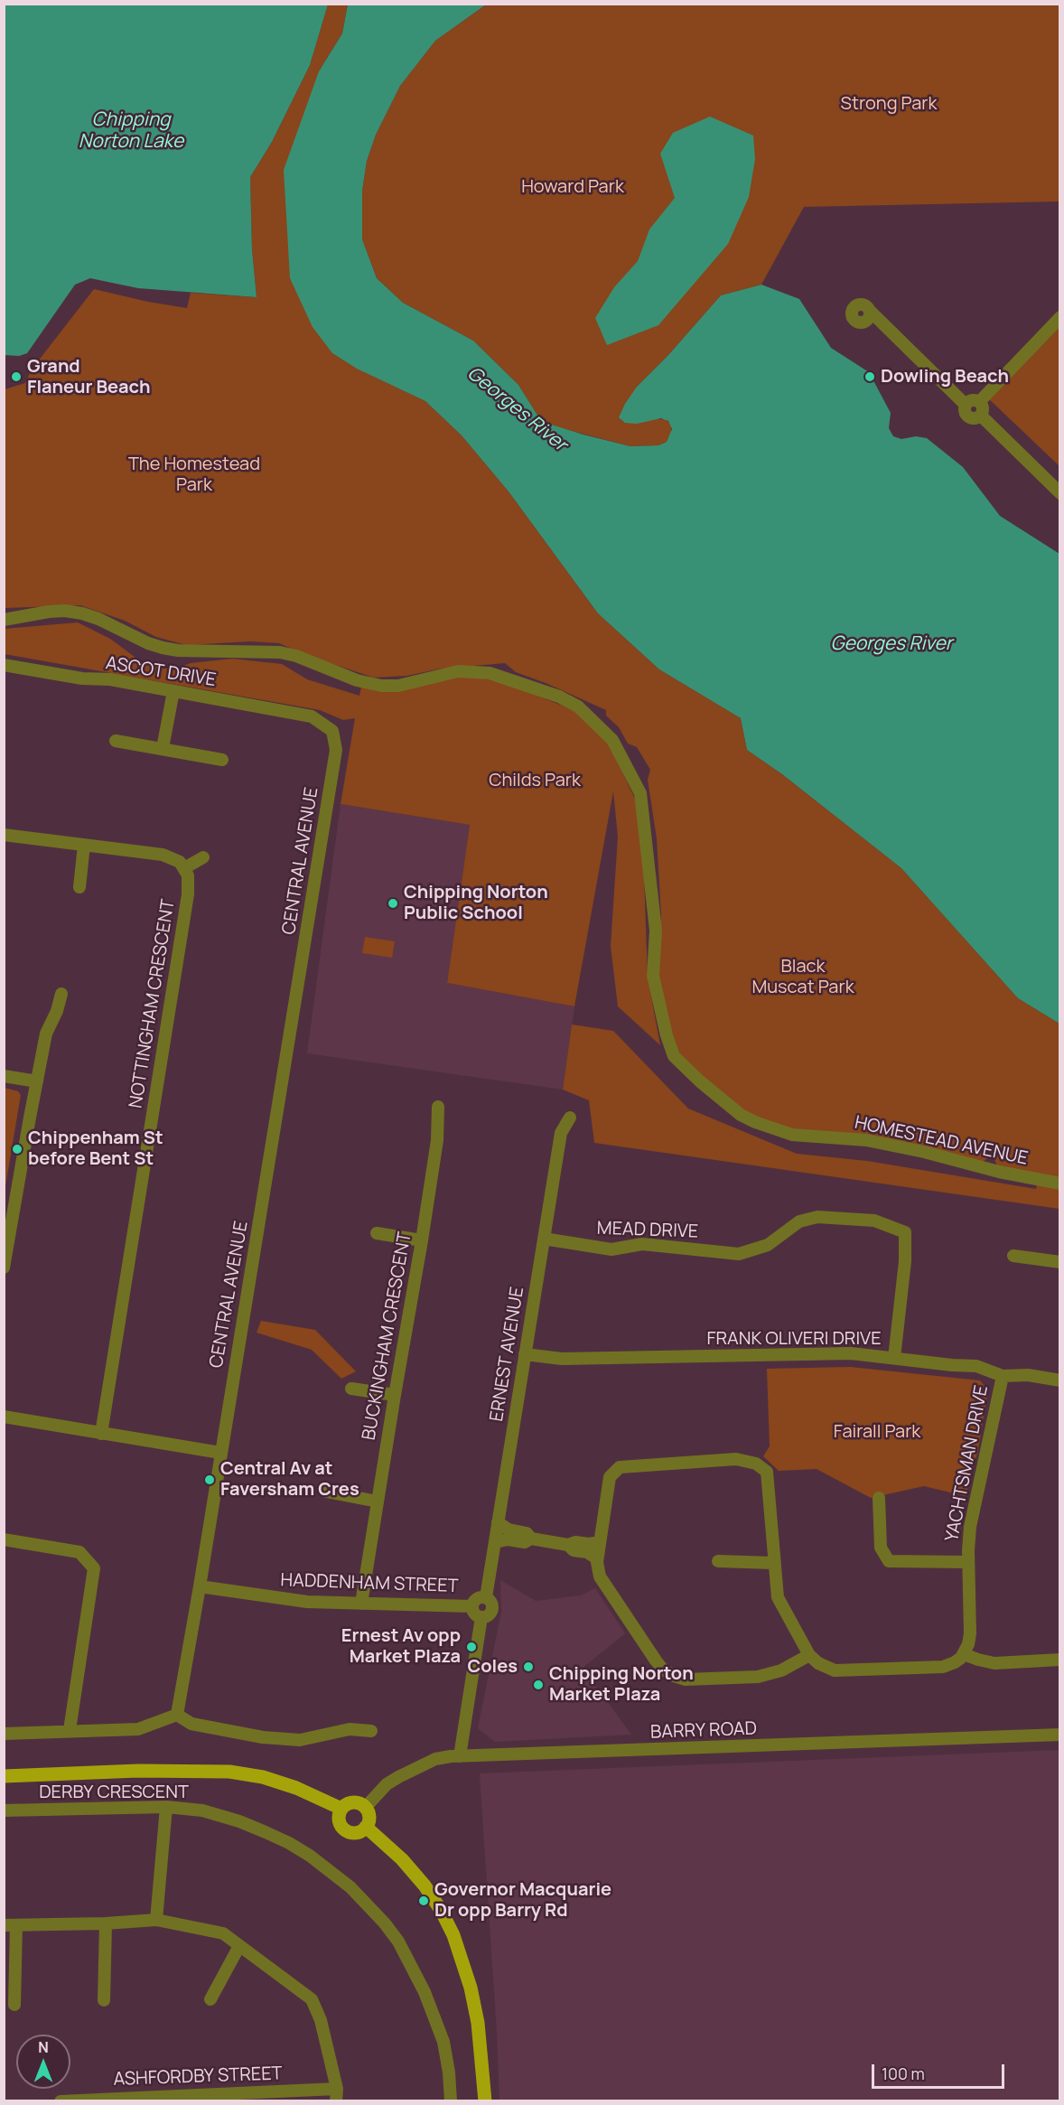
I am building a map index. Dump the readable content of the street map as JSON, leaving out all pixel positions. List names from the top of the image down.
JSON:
{
  "streets": {
    "street": [
      "ASCOT DRIVE",
      "CENTRAL AVENUE",
      "NOTTINGHAM CRESCENT",
      "HOMESTEAD AVENUE",
      "MEAD DRIVE",
      "BUCKINGHAM CRESCENT",
      "FRANK OLIVERI DRIVE",
      "ERNEST AVENUE",
      "YACHTSMAN DRIVE",
      "HADDENHAM STREET",
      "BARRY ROAD",
      "DERBY CRESCENT",
      "ASHFORDBY STREET"
    ]
  },
  "crossings": [
    ["ASCOT DRIVE", "CENTRAL AVENUE"],
    ["CENTRAL AVENUE", "HADDENHAM STREET"],
    ["MEAD DRIVE", "FRANK OLIVERI DRIVE"],
    ["MEAD DRIVE", "ERNEST AVENUE"],
    ["BUCKINGHAM CRESCENT", "HADDENHAM STREET"],
    ["FRANK OLIVERI DRIVE", "ERNEST AVENUE"],
    ["FRANK OLIVERI DRIVE", "YACHTSMAN DRIVE"],
    ["ERNEST AVENUE", "HADDENHAM STREET"]
  ],
  "water": ["Chipping Norton Lake", "Georges River"],
  "parks": [
    "Strong Park",
    "Howard Park",
    "The Homestead Park",
    "Childs Park",
    "Black Muscat Park",
    "Fairall Park"
  ],
  "places": [
    "Grand Flaneur Beach",
    "Dowling Beach",
    "Chipping Norton Public School",
    "Chippenham St before Bent St",
    "Central Av at Faversham Cres",
    "Ernest Av opp Market Plaza",
    "Coles",
    "Chipping Norton Market Plaza",
    "Governor Macquarie Dr opp Barry Rd"
  ],
  "scale_bar": "100 m",
  "north": "top"
}
